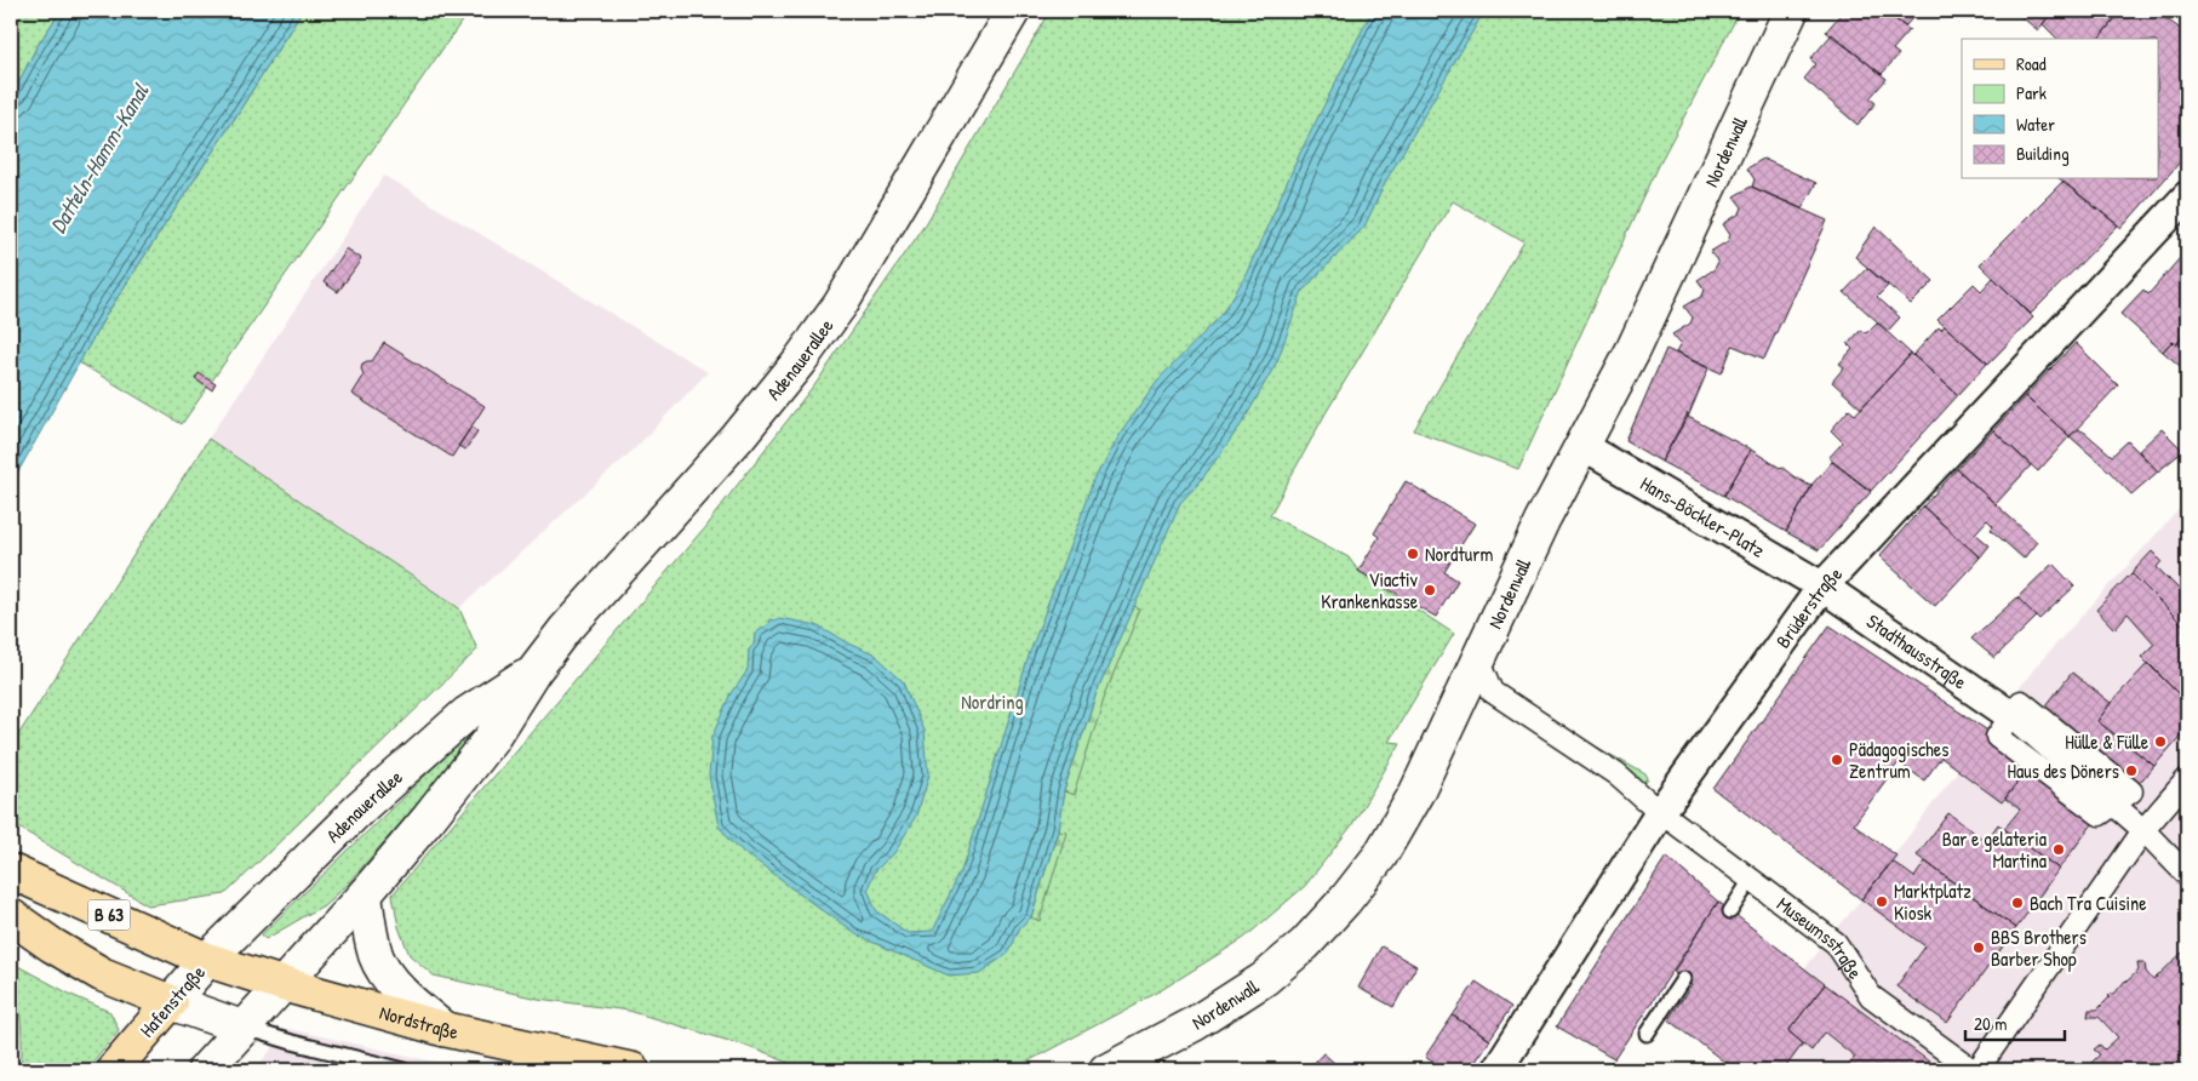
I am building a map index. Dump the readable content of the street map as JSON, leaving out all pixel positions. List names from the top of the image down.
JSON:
{
  "streets": {
    "main road": [
      "Nordenwall",
      "Adenauerallee",
      "B 63",
      "Hafenstraße",
      "Nordstraße"
    ],
    "street": [
      "Hans-Böckler-Platz",
      "Brüderstraße",
      "Stadthausstraße",
      "Museumsstraße"
    ]
  },
  "crossings": [
    ["Nordenwall", "Hans-Böckler-Platz"],
    ["Adenauerallee", "B 63"],
    ["Adenauerallee", "Hafenstraße"],
    ["Adenauerallee", "Nordstraße"],
    ["Hans-Böckler-Platz", "Brüderstraße"],
    ["Hans-Böckler-Platz", "Stadthausstraße"],
    ["Brüderstraße", "Stadthausstraße"],
    ["Brüderstraße", "Museumsstraße"],
    ["B 63", "Hafenstraße"],
    ["B 63", "Nordstraße"],
    ["Hafenstraße", "Nordstraße"]
  ],
  "water": ["Datteln-Hamm-Kanal"],
  "parks": ["Nordring"],
  "places": [
    "Nordturm",
    "Viactiv Krankenkasse",
    "Hülle & Fülle",
    "Pädagogisches Zentrum",
    "Haus des Döners",
    "Bar e gelateria Martina",
    "Marktplatz Kiosk",
    "Bach Tra Cuisine",
    "BBS Brothers Barber Shop"
  ],
  "legend": [
    "Road",
    "Park",
    "Water",
    "Building"
  ],
  "scale_bar": "20 m"
}
